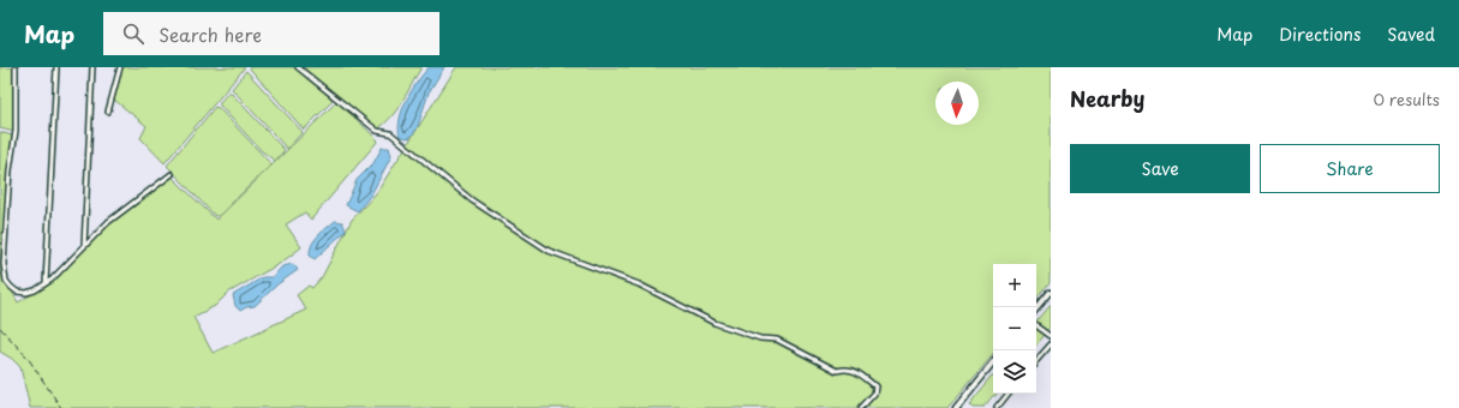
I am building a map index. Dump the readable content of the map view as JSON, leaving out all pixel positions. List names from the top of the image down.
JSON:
{
  "north": "bottom",
  "page": {
    "header": "Map",
    "search": "Search here",
    "nav": ["Map", "Directions", "Saved"],
    "heading": ["Nearby", "0 results"],
    "buttons": ["Save", "Share"],
    "map_buttons": ["+", "−"]
  }
}
